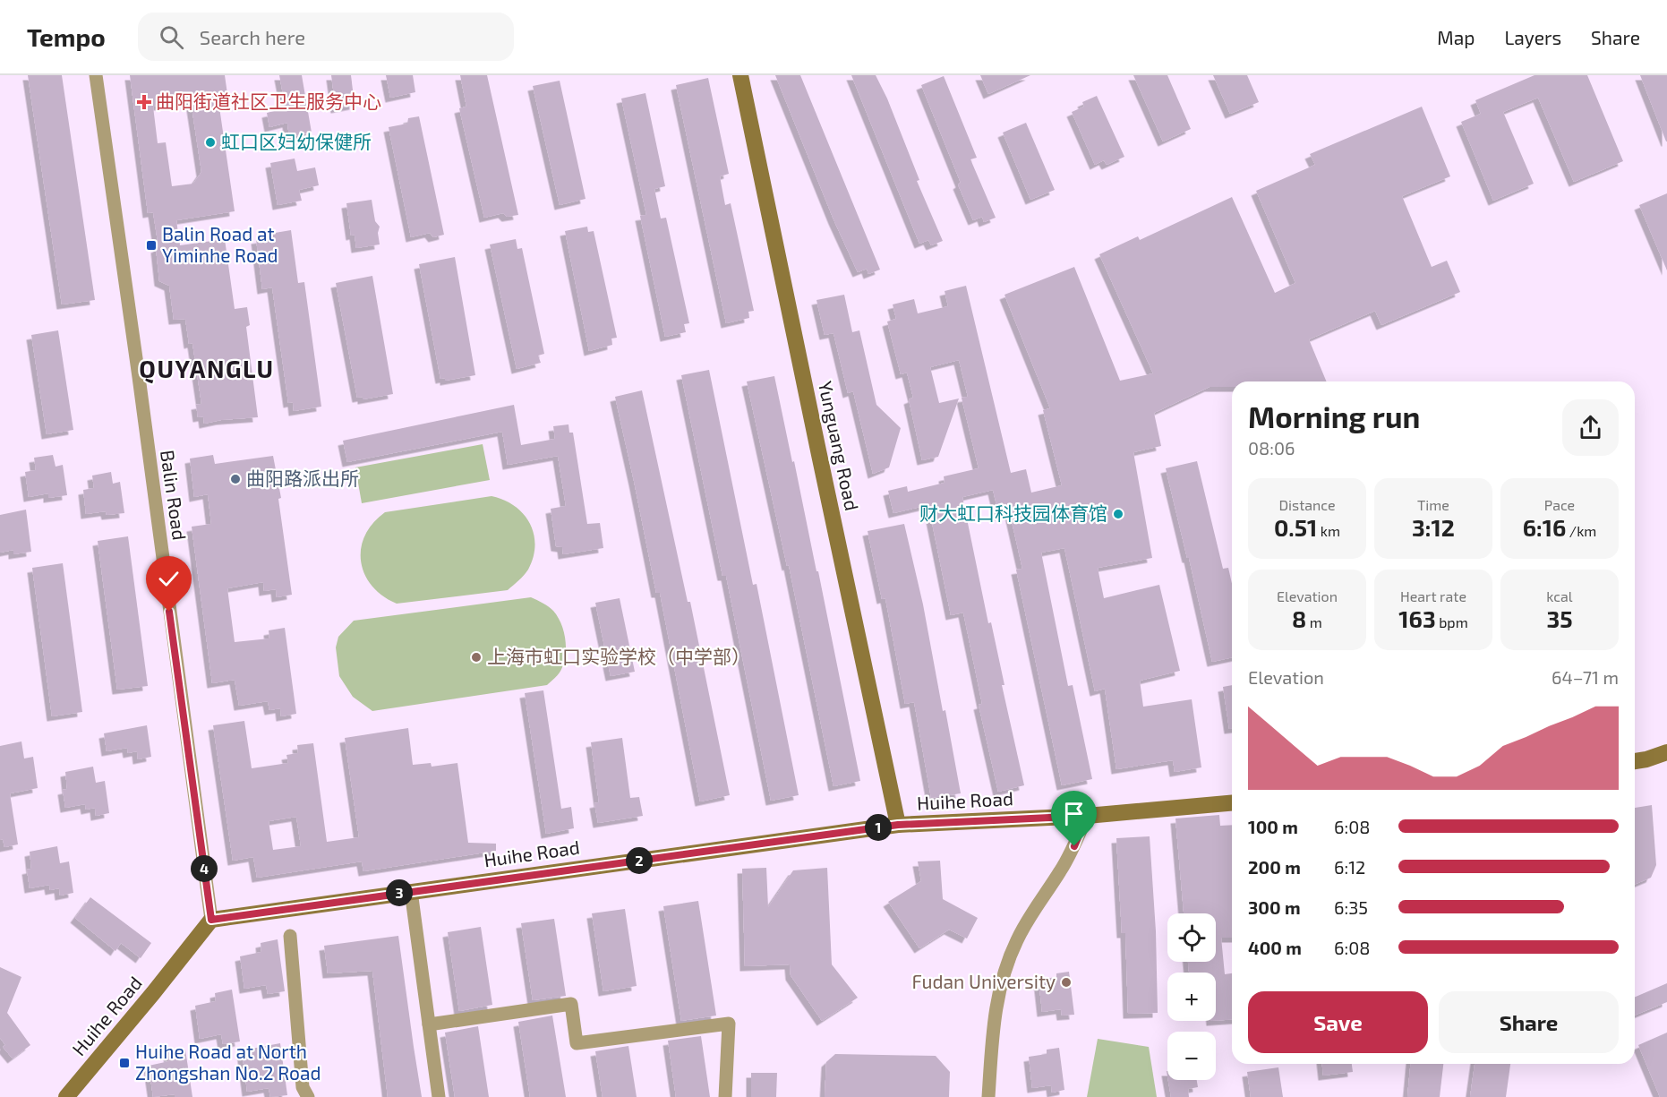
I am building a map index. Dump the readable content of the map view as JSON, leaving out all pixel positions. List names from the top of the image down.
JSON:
{
  "streets": {
    "street": ["Yunguang Road", "Balin Road", "Huihe Road"]
  },
  "crossings": [
    ["Yunguang Road", "Huihe Road"],
    ["Balin Road", "Huihe Road"]
  ],
  "districts": ["QUYANGLU"],
  "places": {
    "health": ["曲阳街道社区卫生服务中心"],
    "other": [
      "虹口区妇幼保健所",
      "曲阳路派出所",
      "财大虹口科技园体育馆",
      "上海市虹口实验学校（中学部）",
      "Fudan University"
    ],
    "transit": ["Balin Road at Yiminhe Road", "Huihe Road at North Zhongshan No.2 Road"]
  },
  "page": {
    "header": "Tempo",
    "search": "Search here",
    "nav": ["Map", "Layers", "Share"],
    "heading": ["Morning run", "08:06"],
    "stats": [
      ["Distance", "0.51 km"],
      ["Time", "3:12"],
      ["Pace", "6:16 /km"],
      ["Elevation", "8 m"],
      ["Heart rate", "163 bpm"],
      ["kcal", "35"]
    ],
    "chart": ["Elevation", "64–71 m"],
    "list": [
      {
        "name": "100 m",
        "note": "6:08"
      },
      {
        "name": "200 m",
        "note": "6:12"
      },
      {
        "name": "300 m",
        "note": "6:35"
      },
      {
        "name": "400 m",
        "note": "6:08"
      }
    ],
    "pins": [
      "1",
      "2",
      "4",
      "3"
    ],
    "map_buttons": ["+", "−"],
    "buttons": ["Save", "Share"]
  }
}
